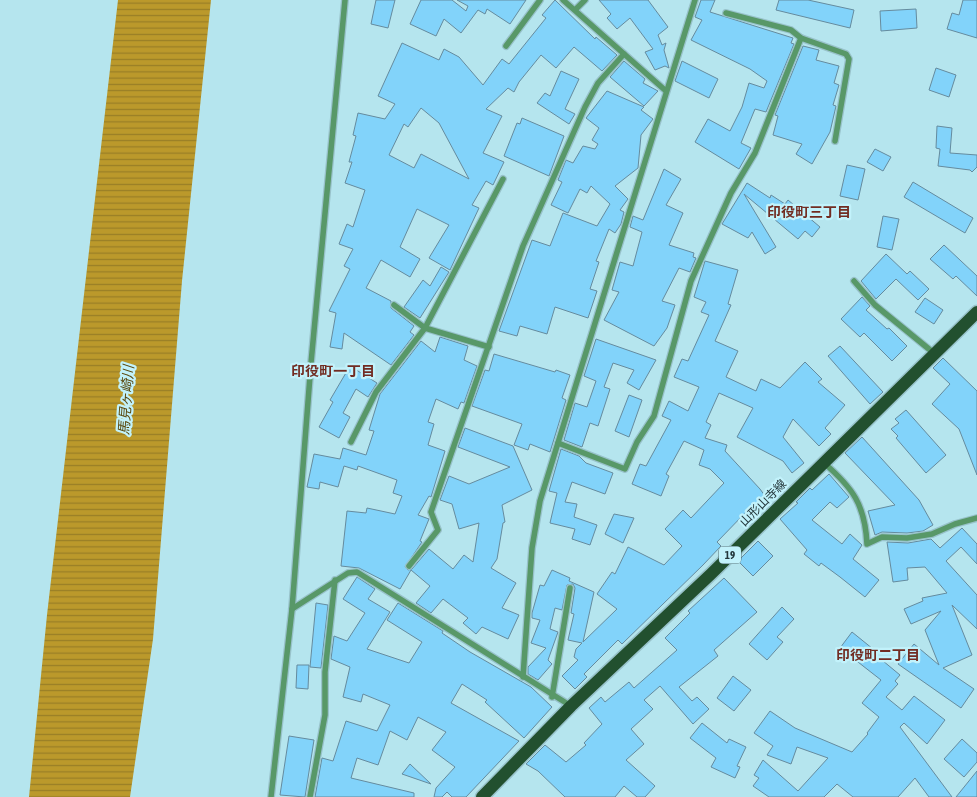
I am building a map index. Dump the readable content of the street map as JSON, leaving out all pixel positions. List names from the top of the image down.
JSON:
{
  "streets": {
    "main road": ["山形山寺線", "19"]
  },
  "districts": ["印役町三丁目", "印役町一丁目", "印役町二丁目"],
  "water": ["馬見ヶ崎川"]
}
